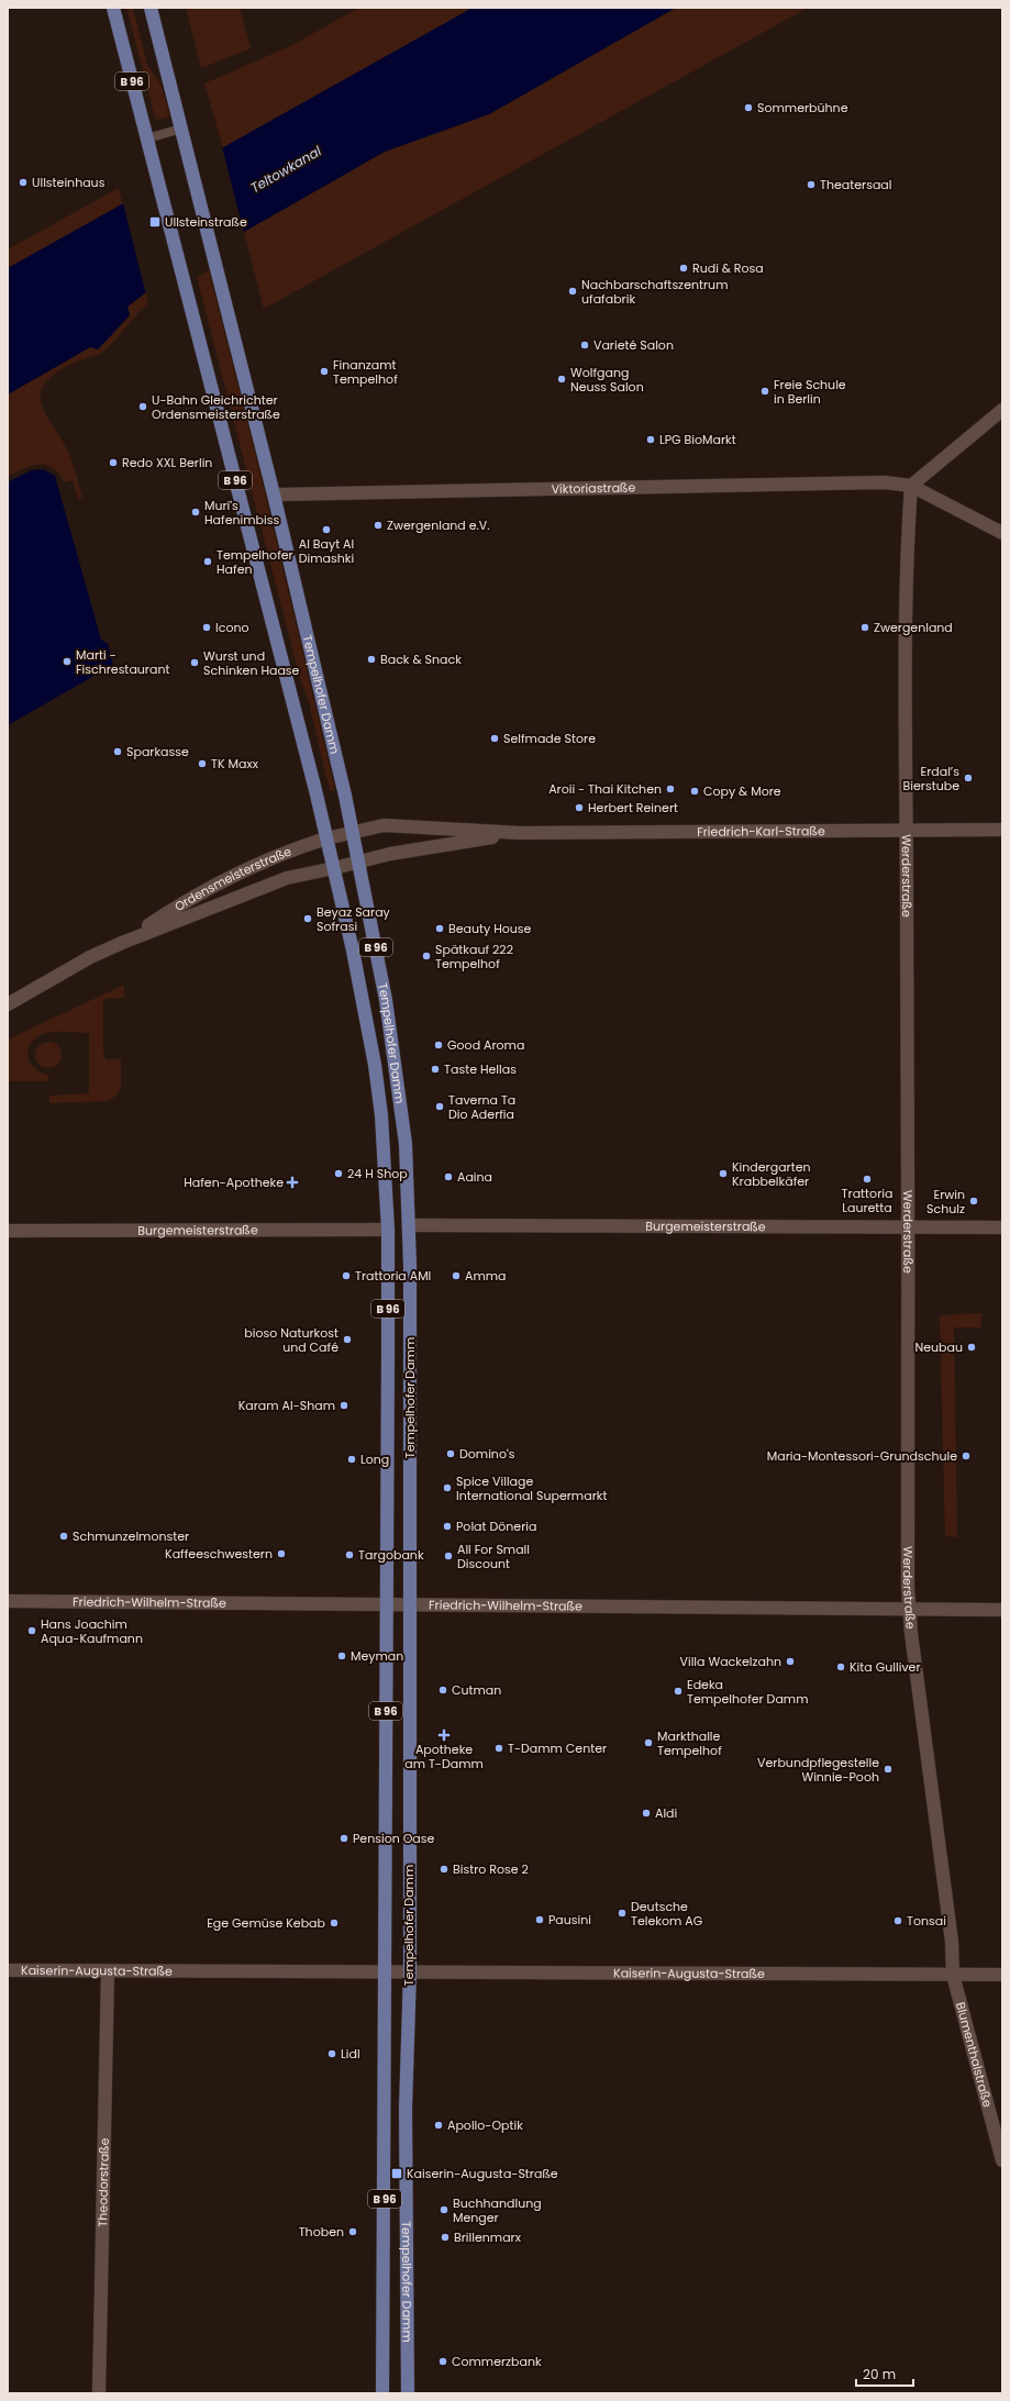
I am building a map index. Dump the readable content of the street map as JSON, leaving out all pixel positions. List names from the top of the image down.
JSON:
{
  "streets": {
    "main road": ["B 96", "Tempelhofer Damm"],
    "street": [
      "Viktoriastraße",
      "Friedrich-Karl-Straße",
      "Werderstraße",
      "Ordensmeisterstraße",
      "Burgemeisterstraße",
      "Friedrich-Wilhelm-Straße",
      "Kaiserin-Augusta-Straße",
      "Blumenthalstraße",
      "Theodorstraße"
    ]
  },
  "crossings": [
    ["B 96", "Tempelhofer Damm"],
    ["Viktoriastraße", "Tempelhofer Damm"],
    ["Viktoriastraße", "Werderstraße"],
    ["Tempelhofer Damm", "Friedrich-Karl-Straße"],
    ["Tempelhofer Damm", "Ordensmeisterstraße"],
    ["Tempelhofer Damm", "Burgemeisterstraße"],
    ["Tempelhofer Damm", "Friedrich-Wilhelm-Straße"],
    ["Tempelhofer Damm", "Kaiserin-Augusta-Straße"],
    ["Friedrich-Karl-Straße", "Werderstraße"],
    ["Friedrich-Karl-Straße", "Ordensmeisterstraße"],
    ["Werderstraße", "Burgemeisterstraße"],
    ["Werderstraße", "Friedrich-Wilhelm-Straße"],
    ["Werderstraße", "Kaiserin-Augusta-Straße"],
    ["Werderstraße", "Blumenthalstraße"],
    ["Kaiserin-Augusta-Straße", "Blumenthalstraße"],
    ["Kaiserin-Augusta-Straße", "Theodorstraße"]
  ],
  "water": ["Teltowkanal"],
  "places": {
    "other": [
      "Sommerbühne",
      "Ullsteinhaus",
      "Theatersaal",
      "Rudi & Rosa",
      "Nachbarschaftszentrum ufafabrik",
      "Varieté Salon",
      "Finanzamt Tempelhof",
      "Wolfgang Neuss Salon",
      "Freie Schule in Berlin",
      "U-Bahn Gleichrichter Ordensmeisterstraße",
      "LPG BioMarkt",
      "Redo XXL Berlin",
      "Muri's Hafenimbiss",
      "Zwergenland e.V.",
      "Al Bayt Al Dimashki",
      "Tempelhofer Hafen",
      "Icono",
      "Zwergenland",
      "Back & Snack",
      "Marti - Fischrestaurant",
      "Wurst und Schinken Haase",
      "Selfmade Store",
      "Sparkasse",
      "TK Maxx",
      "Erdal’s Bierstube",
      "Aroii - Thai Kitchen",
      "Copy & More",
      "Herbert Reinert",
      "Beyaz Saray Sofrasi",
      "Beauty House",
      "Spätkauf 222 Tempelhof",
      "Good Aroma",
      "Taste Hellas",
      "Taverna Ta Dio Aderfia",
      "24 H Shop",
      "Kindergarten Krabbelkäfer",
      "Aaina",
      "Trattoria Lauretta",
      "Erwin Schulz",
      "Trattoria AMI",
      "Amma",
      "bioso Naturkost und Café",
      "Neubau",
      "Karam Al-Sham",
      "Domino's",
      "Maria-Montessori-Grundschule",
      "Long",
      "Spice Village International Supermarkt",
      "Polat Döneria",
      "Schmunzelmonster",
      "Kaffeeschwestern",
      "Targobank",
      "All For Small Discount",
      "Hans Joachim Aqua-Kaufmann",
      "Meyman",
      "Villa Wackelzahn",
      "Kita Gulliver",
      "Cutman",
      "Edeka Tempelhofer Damm",
      "Markthalle Tempelhof",
      "T-Damm Center",
      "Verbundpflegestelle Winnie-Pooh",
      "Aldi",
      "Pension Oase",
      "Bistro Rose 2",
      "Deutsche Telekom AG",
      "Pausini",
      "Tonsai",
      "Ege Gemüse Kebab",
      "Lidl",
      "Apollo-Optik",
      "Buchhandlung Menger",
      "Thoben",
      "Brillenmarx",
      "Commerzbank"
    ],
    "transit": ["Ullsteinstraße", "Kaiserin-Augusta-Straße"],
    "health": ["Hafen-Apotheke", "Apotheke am T-Damm"]
  },
  "scale_bar": "20 m"
}
